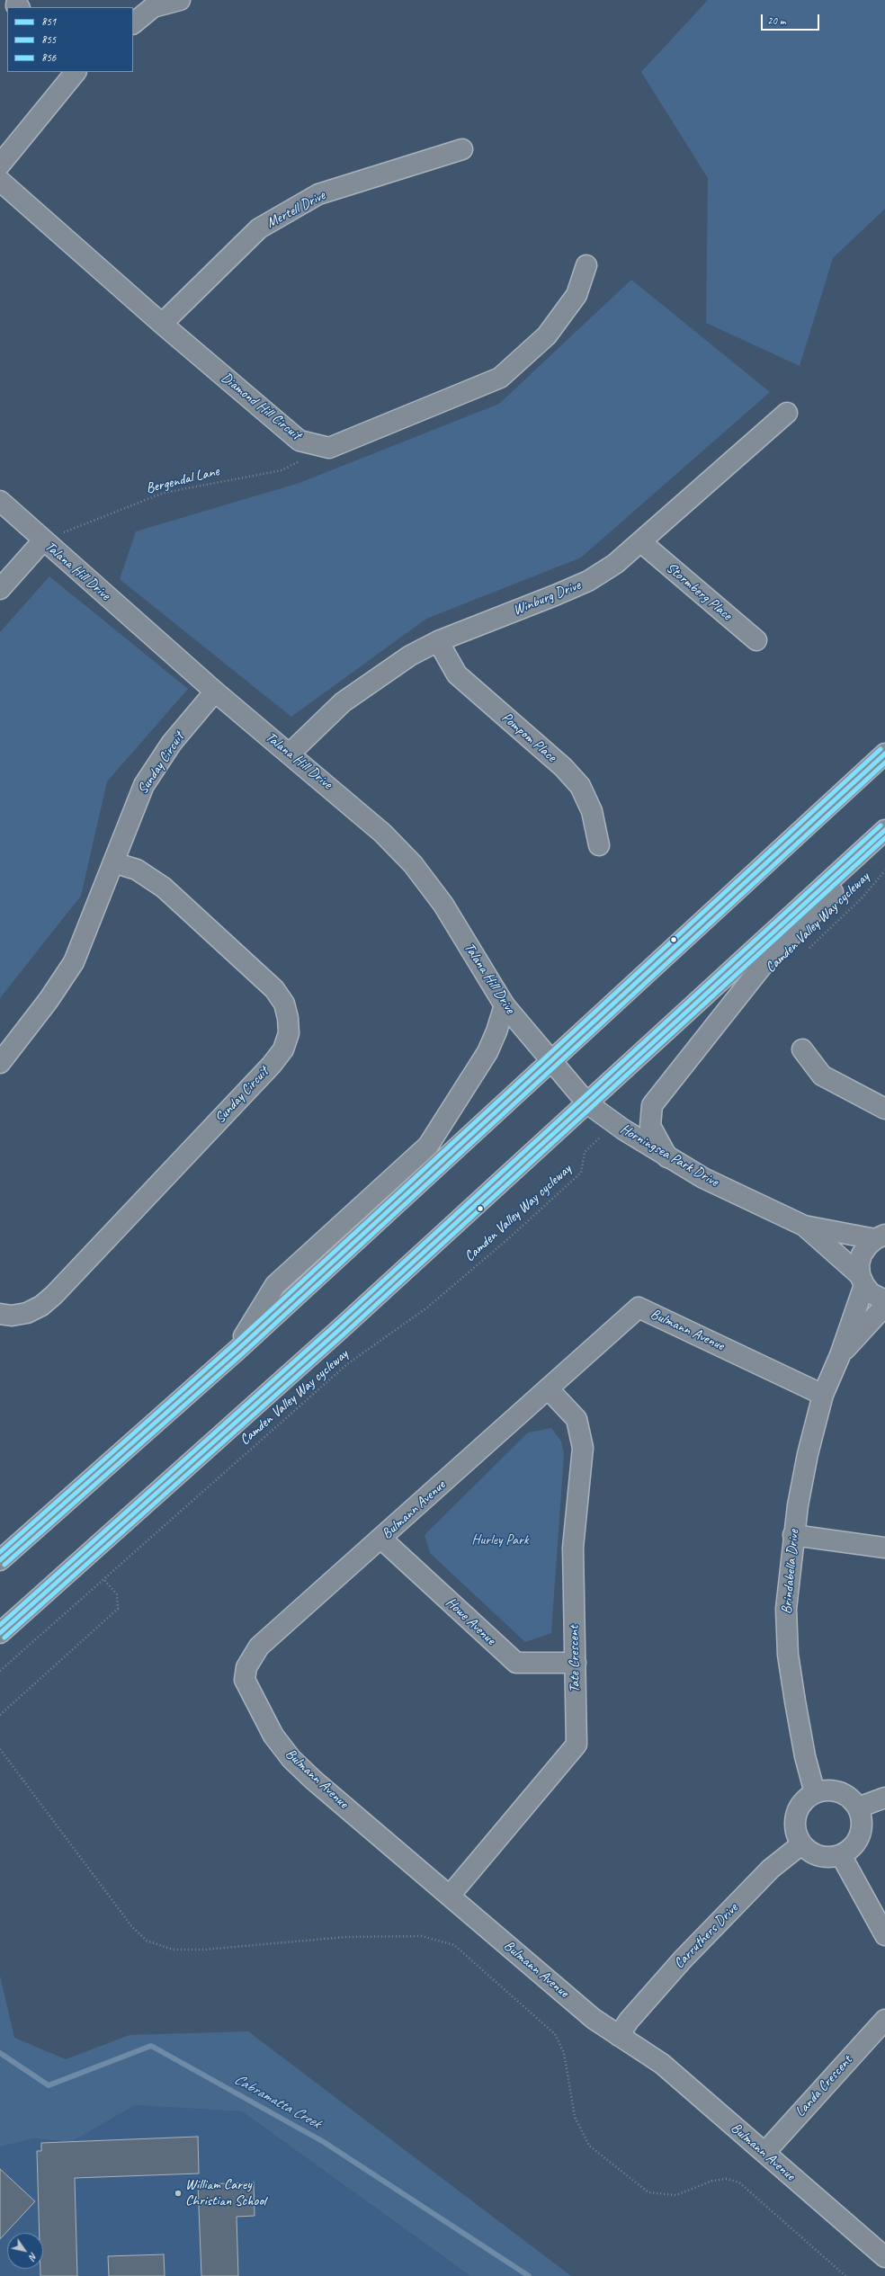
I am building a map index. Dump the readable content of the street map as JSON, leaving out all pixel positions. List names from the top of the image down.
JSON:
{
  "streets": {
    "street": [
      "Mertell Drive",
      "Diamond Hill Circuit",
      "Talana Hill Drive",
      "Stormberg Place",
      "Winburg Drive",
      "Pompom Place",
      "Sunday Circuit",
      "Horningsea Park Drive",
      "Bulmann Avenue",
      "Brindabella Drive",
      "Howe Avenue",
      "Tate Crescent",
      "Carruthers Drive",
      "Landa Crescent"
    ],
    "path": ["Bergendal Lane", "Camden Valley Way cycleway"]
  },
  "crossings": [
    ["Mertell Drive", "Diamond Hill Circuit"],
    ["Diamond Hill Circuit", "Bergendal Lane"],
    ["Bergendal Lane", "Talana Hill Drive"],
    ["Talana Hill Drive", "Winburg Drive"],
    ["Talana Hill Drive", "Sunday Circuit"],
    ["Talana Hill Drive", "Horningsea Park Drive"],
    ["Stormberg Place", "Winburg Drive"],
    ["Winburg Drive", "Pompom Place"],
    ["Horningsea Park Drive", "Brindabella Drive"],
    ["Bulmann Avenue", "Brindabella Drive"],
    ["Bulmann Avenue", "Howe Avenue"],
    ["Bulmann Avenue", "Tate Crescent"],
    ["Bulmann Avenue", "Carruthers Drive"],
    ["Bulmann Avenue", "Landa Crescent"],
    ["Brindabella Drive", "Carruthers Drive"],
    ["Howe Avenue", "Tate Crescent"]
  ],
  "water": ["Cabramatta Creek"],
  "parks": ["Hurley Park"],
  "places": ["William Carey Christian School"],
  "lines": ["transit line 856", "transit line 851", "transit line 855"],
  "legend": ["851", "855", "856"],
  "scale_bar": "20 m",
  "north": "bottom right"
}
